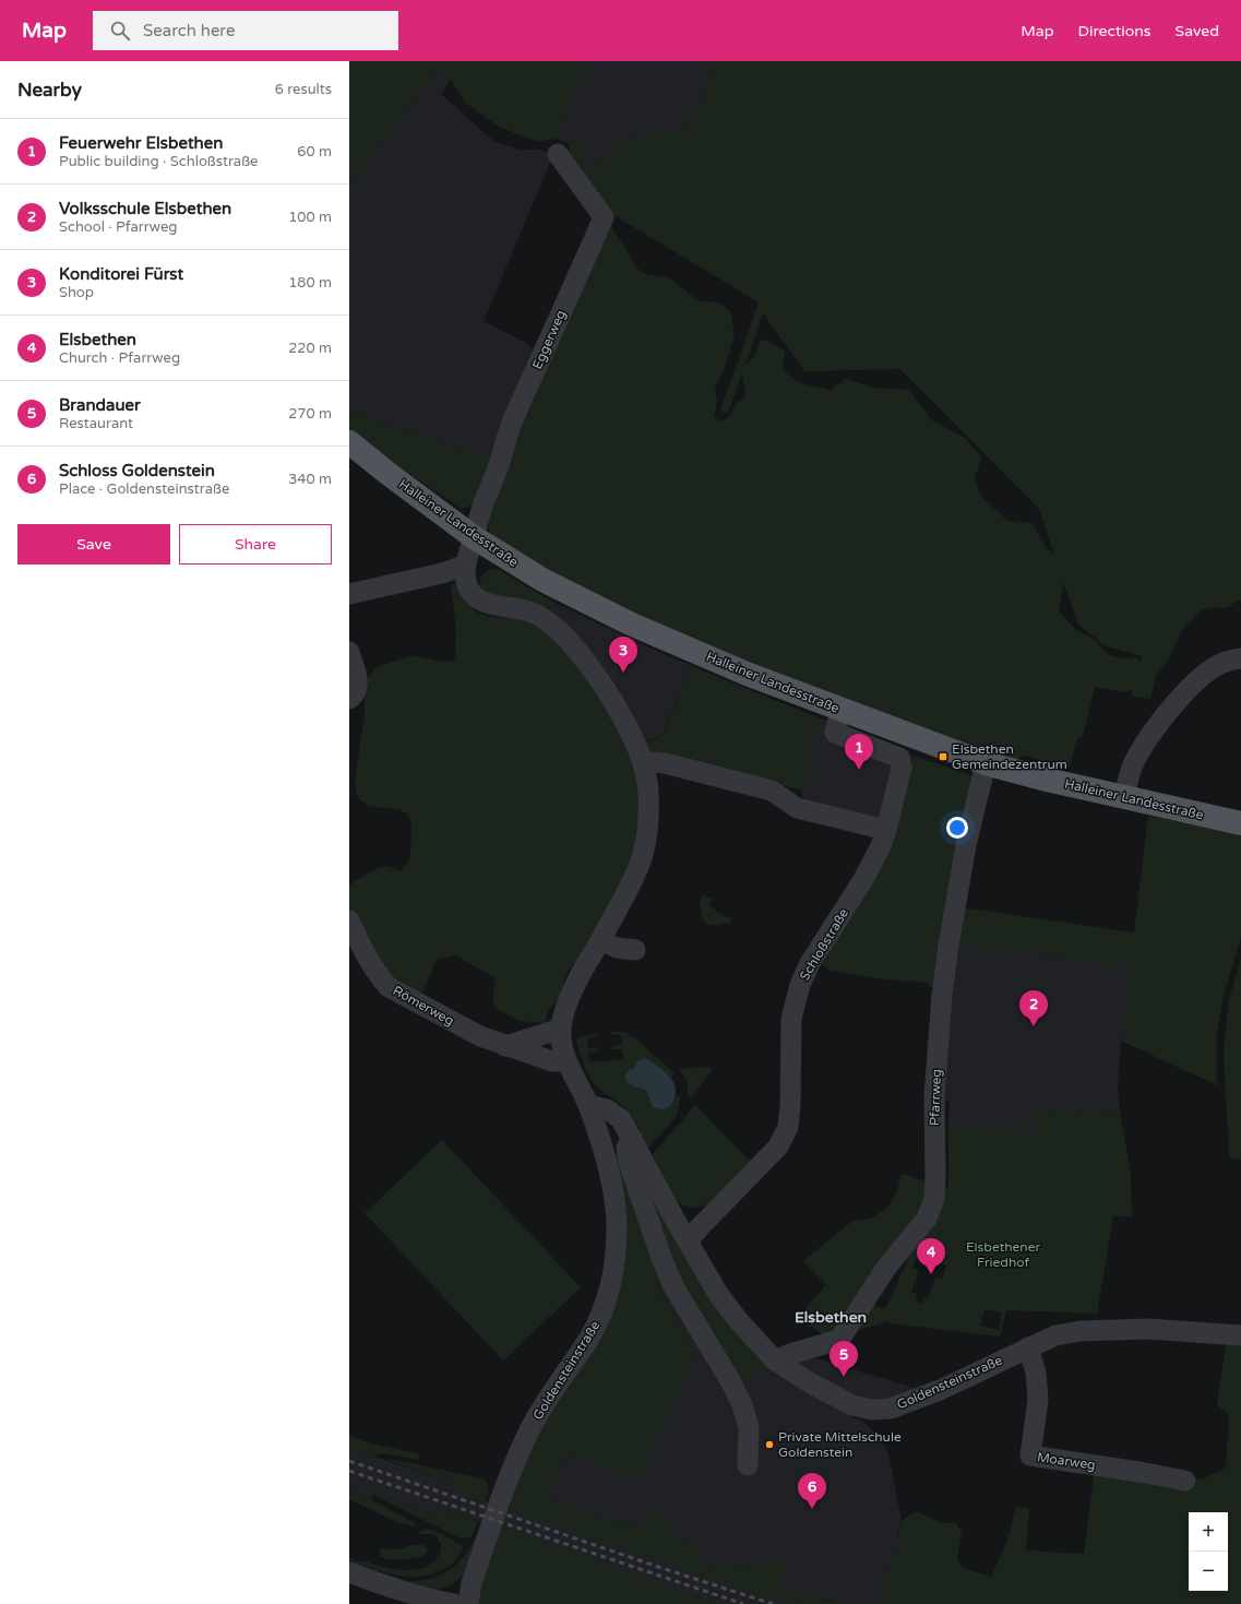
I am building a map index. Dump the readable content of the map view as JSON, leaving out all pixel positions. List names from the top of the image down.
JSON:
{
  "streets": {
    "main road": ["Halleiner Landesstraße"],
    "street": [
      "Eggerweg",
      "Schloßstraße",
      "Römerweg",
      "Pfarrweg",
      "Goldensteinstraße",
      "Moarweg"
    ]
  },
  "crossings": [
    ["Eggerweg", "Halleiner Landesstraße"],
    ["Halleiner Landesstraße", "Schloßstraße"],
    ["Halleiner Landesstraße", "Pfarrweg"],
    ["Schloßstraße", "Goldensteinstraße"],
    ["Römerweg", "Goldensteinstraße"],
    ["Pfarrweg", "Goldensteinstraße"],
    ["Goldensteinstraße", "Moarweg"]
  ],
  "districts": ["Elsbethen"],
  "parks": ["Elsbethener Friedhof"],
  "places": {
    "transit": ["Elsbethen Gemeindezentrum"],
    "other": ["Private Mittelschule Goldenstein"]
  },
  "page": {
    "header": "Map",
    "search": "Search here",
    "nav": ["Map", "Directions", "Saved"],
    "heading": ["Nearby", "6 results"],
    "list": [
      {
        "mark": "1",
        "name": "Feuerwehr Elsbethen",
        "note": "Public building · Schloßstraße",
        "value": "60 m"
      },
      {
        "mark": "2",
        "name": "Volksschule Elsbethen",
        "note": "School · Pfarrweg",
        "value": "100 m"
      },
      {
        "mark": "3",
        "name": "Konditorei Fürst",
        "note": "Shop",
        "value": "180 m"
      },
      {
        "mark": "4",
        "name": "Elsbethen",
        "note": "Church · Pfarrweg",
        "value": "220 m"
      },
      {
        "mark": "5",
        "name": "Brandauer",
        "note": "Restaurant",
        "value": "270 m"
      },
      {
        "mark": "6",
        "name": "Schloss Goldenstein",
        "note": "Place · Goldensteinstraße",
        "value": "340 m"
      }
    ],
    "buttons": ["Save", "Share"],
    "pins": [
      "3",
      "1",
      "2",
      "4",
      "5",
      "6"
    ],
    "map_buttons": ["+", "−"]
  }
}
